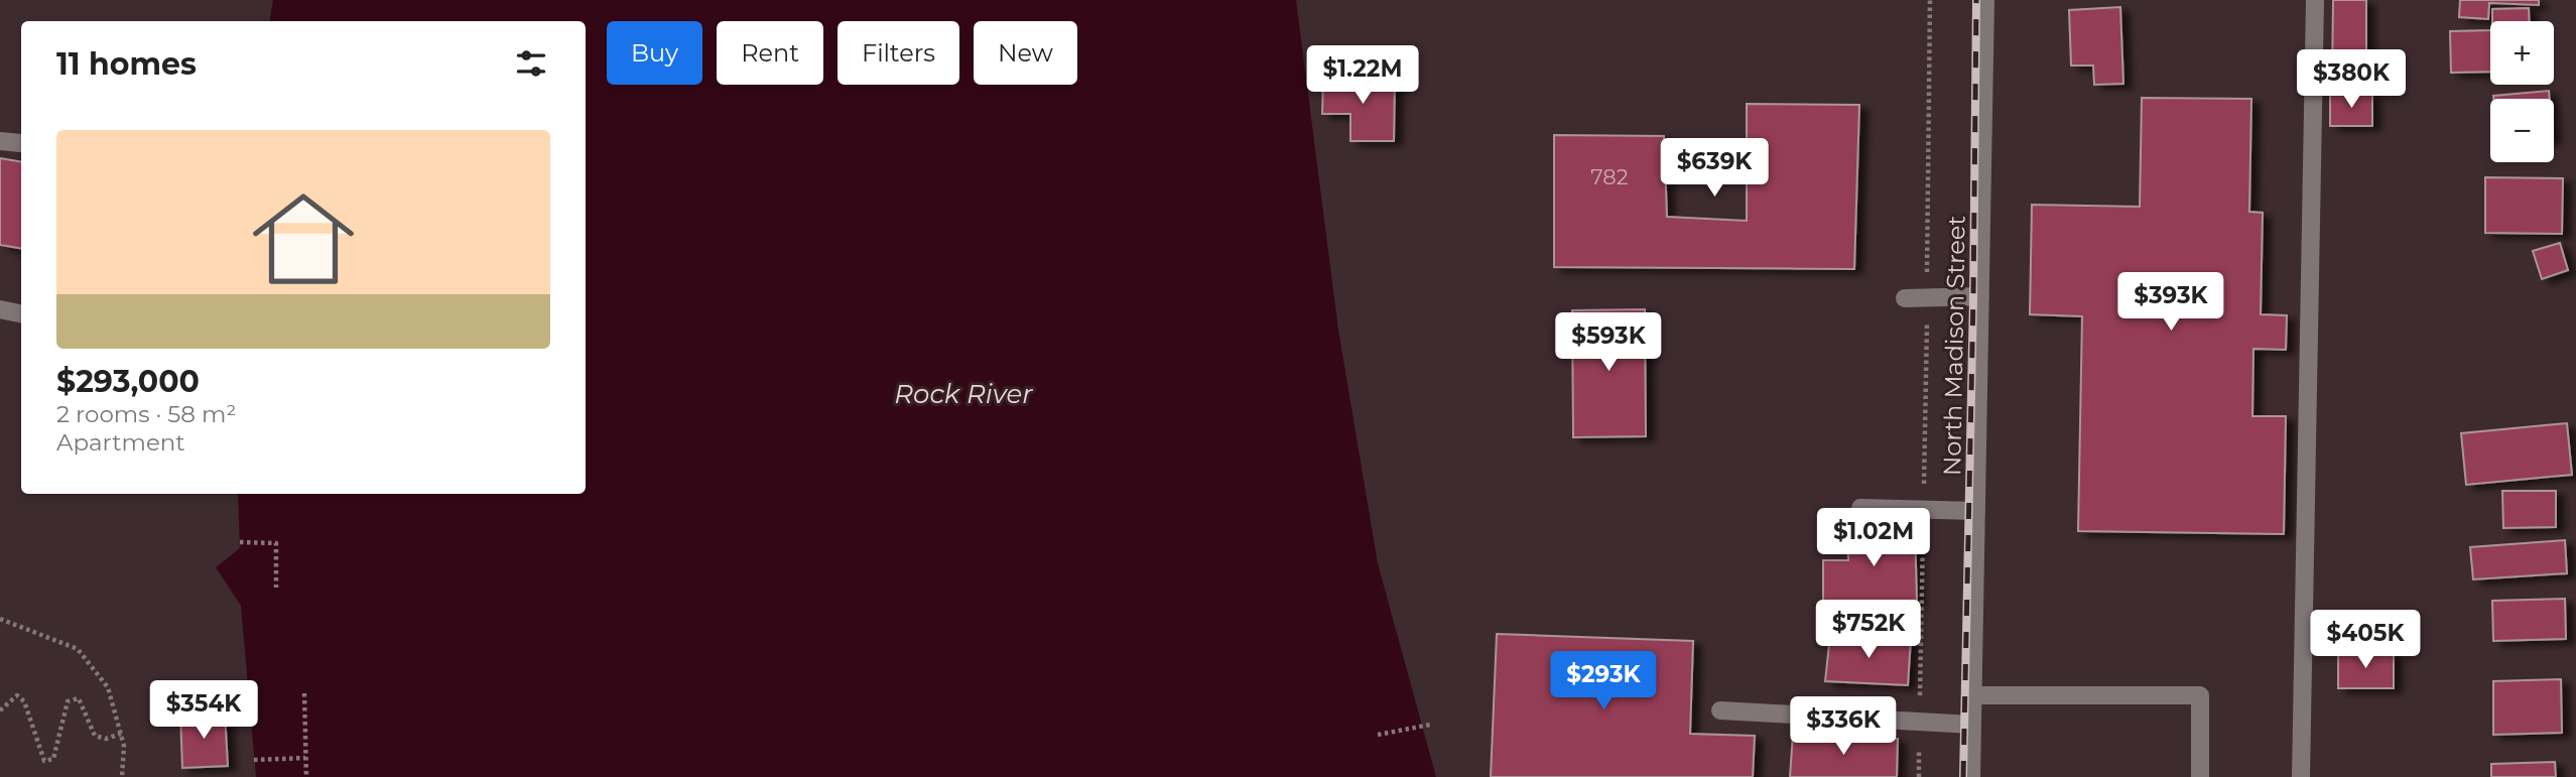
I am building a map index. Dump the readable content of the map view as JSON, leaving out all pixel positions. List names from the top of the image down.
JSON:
{
  "streets": {
    "street": ["North Madison Street"]
  },
  "water": ["Rock River"],
  "house_numbers": ["782"],
  "page": {
    "map_buttons": ["+", "−"],
    "chip": [
      "Buy",
      "Rent",
      "Filters",
      "New"
    ],
    "heading": "11 homes",
    "price": [
      "$1.22M",
      "$380K",
      "$639K",
      "$393K",
      "$593K",
      "$1.02M",
      "$752K",
      "$405K",
      "$293K",
      "$354K",
      "$336K"
    ],
    "list": [
      {
        "name": "$293,000",
        "note": "2 rooms · 58 m² · Apartment"
      }
    ]
  }
}
